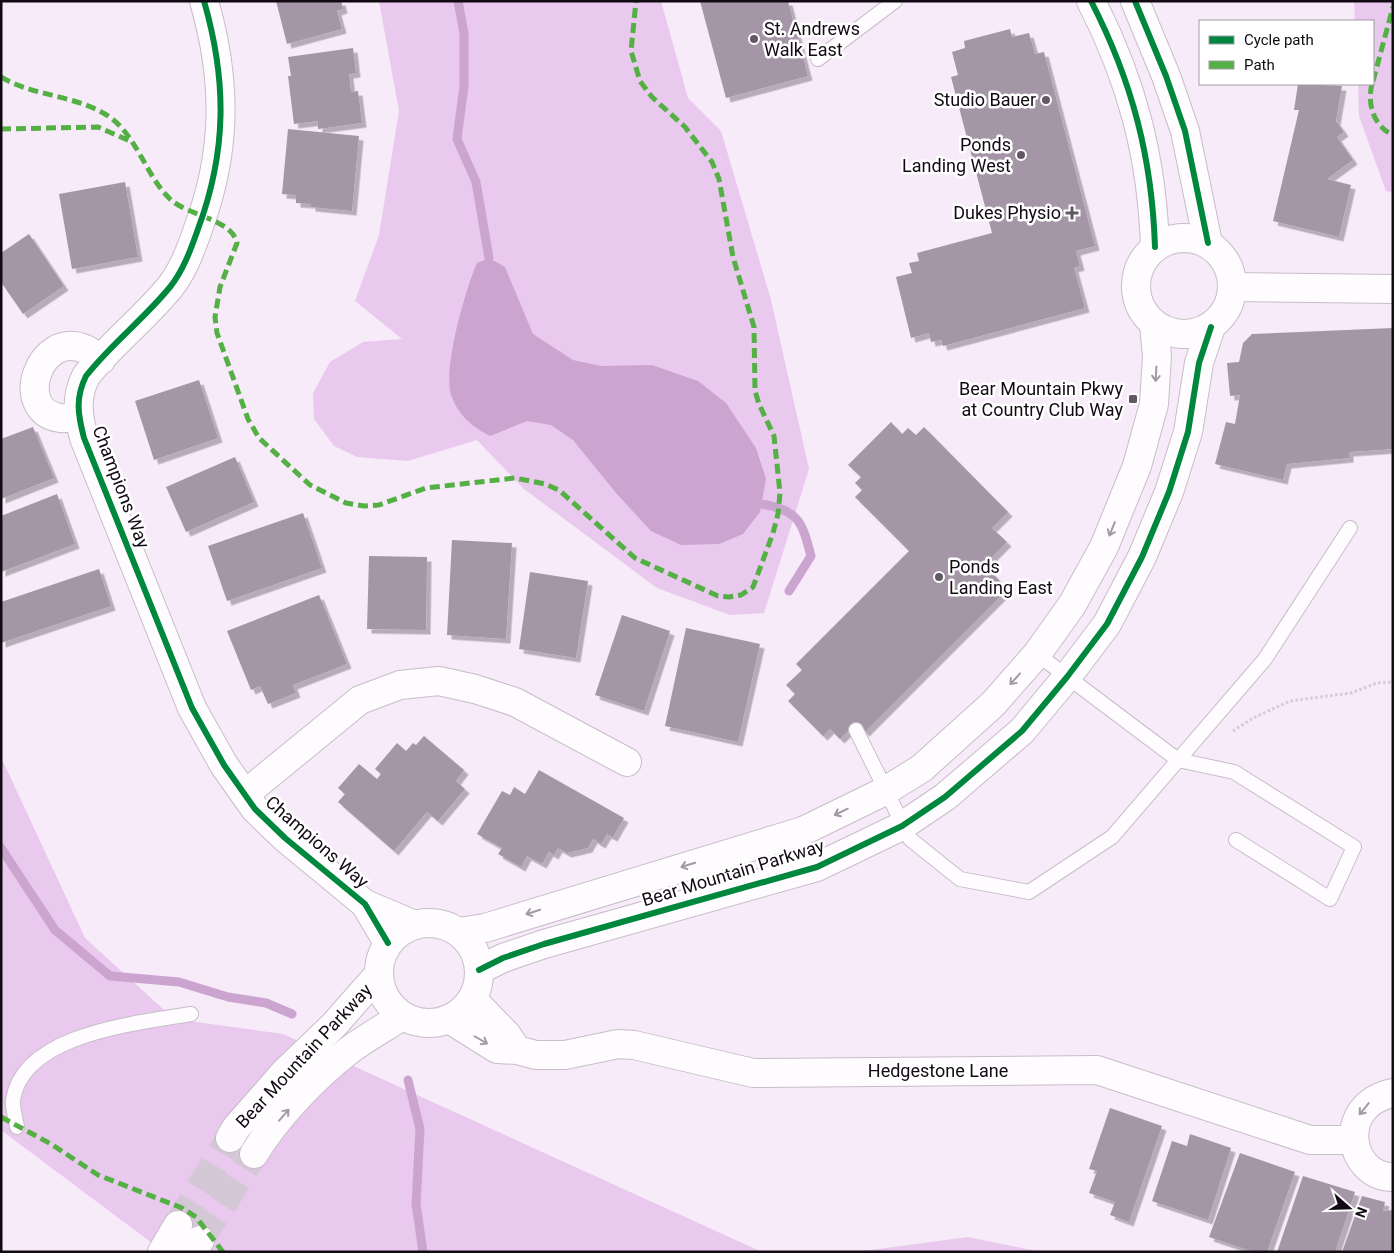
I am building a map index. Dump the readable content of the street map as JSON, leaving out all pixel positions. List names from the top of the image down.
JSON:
{
  "streets": {
    "street": ["Champions Way", "Bear Mountain Parkway", "Hedgestone Lane"]
  },
  "crossings": [
    ["Champions Way", "Bear Mountain Parkway"],
    ["Champions Way", "Hedgestone Lane"],
    ["Bear Mountain Parkway", "Hedgestone Lane"]
  ],
  "places": {
    "other": [
      "St. Andrews Walk East",
      "Studio Bauer",
      "Ponds Landing West",
      "Ponds Landing East"
    ],
    "health": ["Dukes Physio"],
    "transit": ["Bear Mountain Pkwy at Country Club Way"]
  },
  "legend": ["Cycle path", "Path"],
  "north": "right"
}
